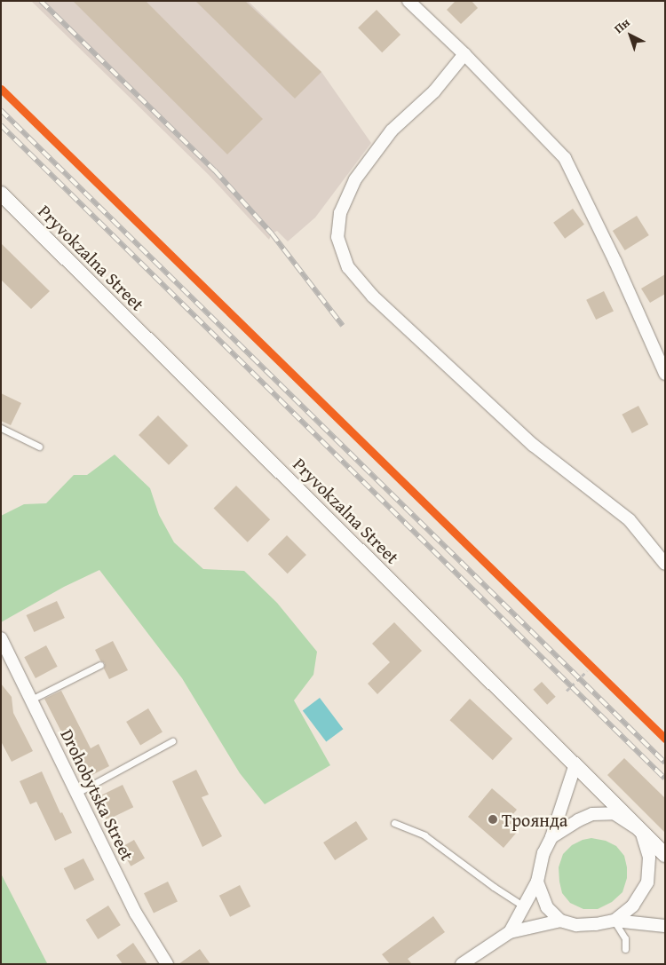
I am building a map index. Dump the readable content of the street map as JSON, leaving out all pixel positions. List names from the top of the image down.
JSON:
{
  "streets": {
    "street": ["Pryvokzalna Street", "Drohobytska Street"]
  },
  "places": ["Троянда"],
  "north": "top left"
}
